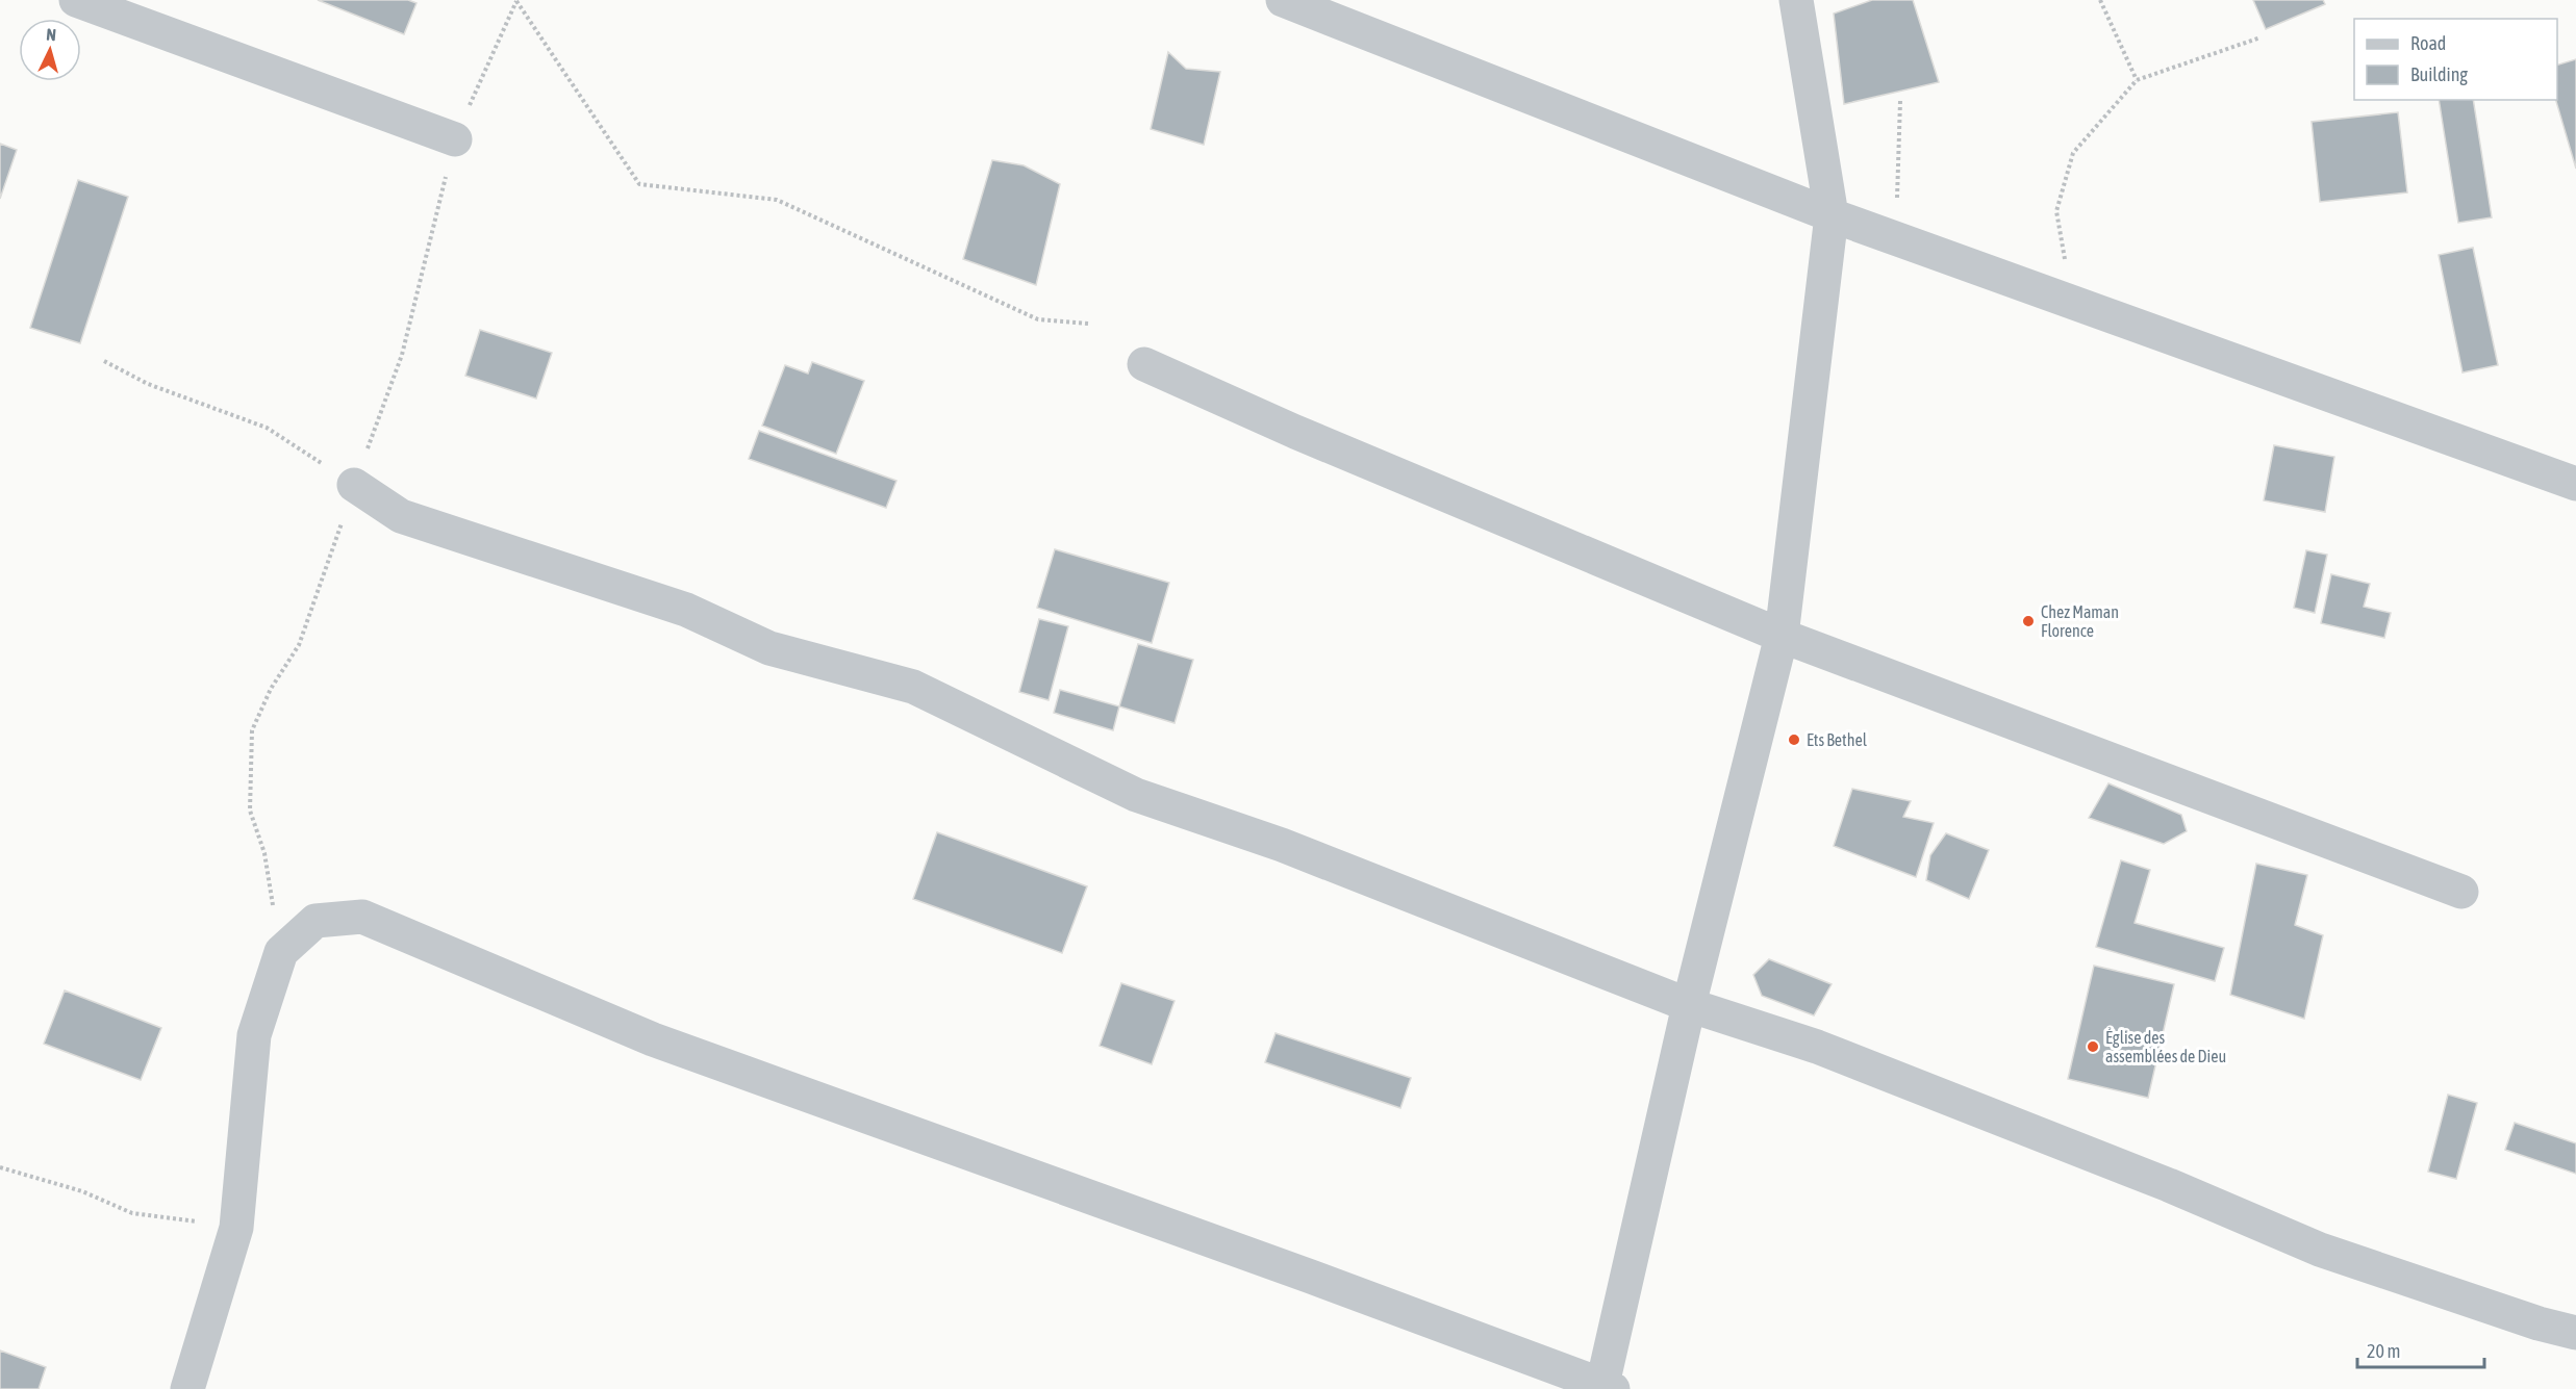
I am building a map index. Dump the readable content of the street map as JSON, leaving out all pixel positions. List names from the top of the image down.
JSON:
{
  "places": ["Chez Maman Florence", "Ets Bethel", "Église des assemblées de Dieu"],
  "legend": ["Road", "Building"],
  "scale_bar": "20 m",
  "north": "top"
}
